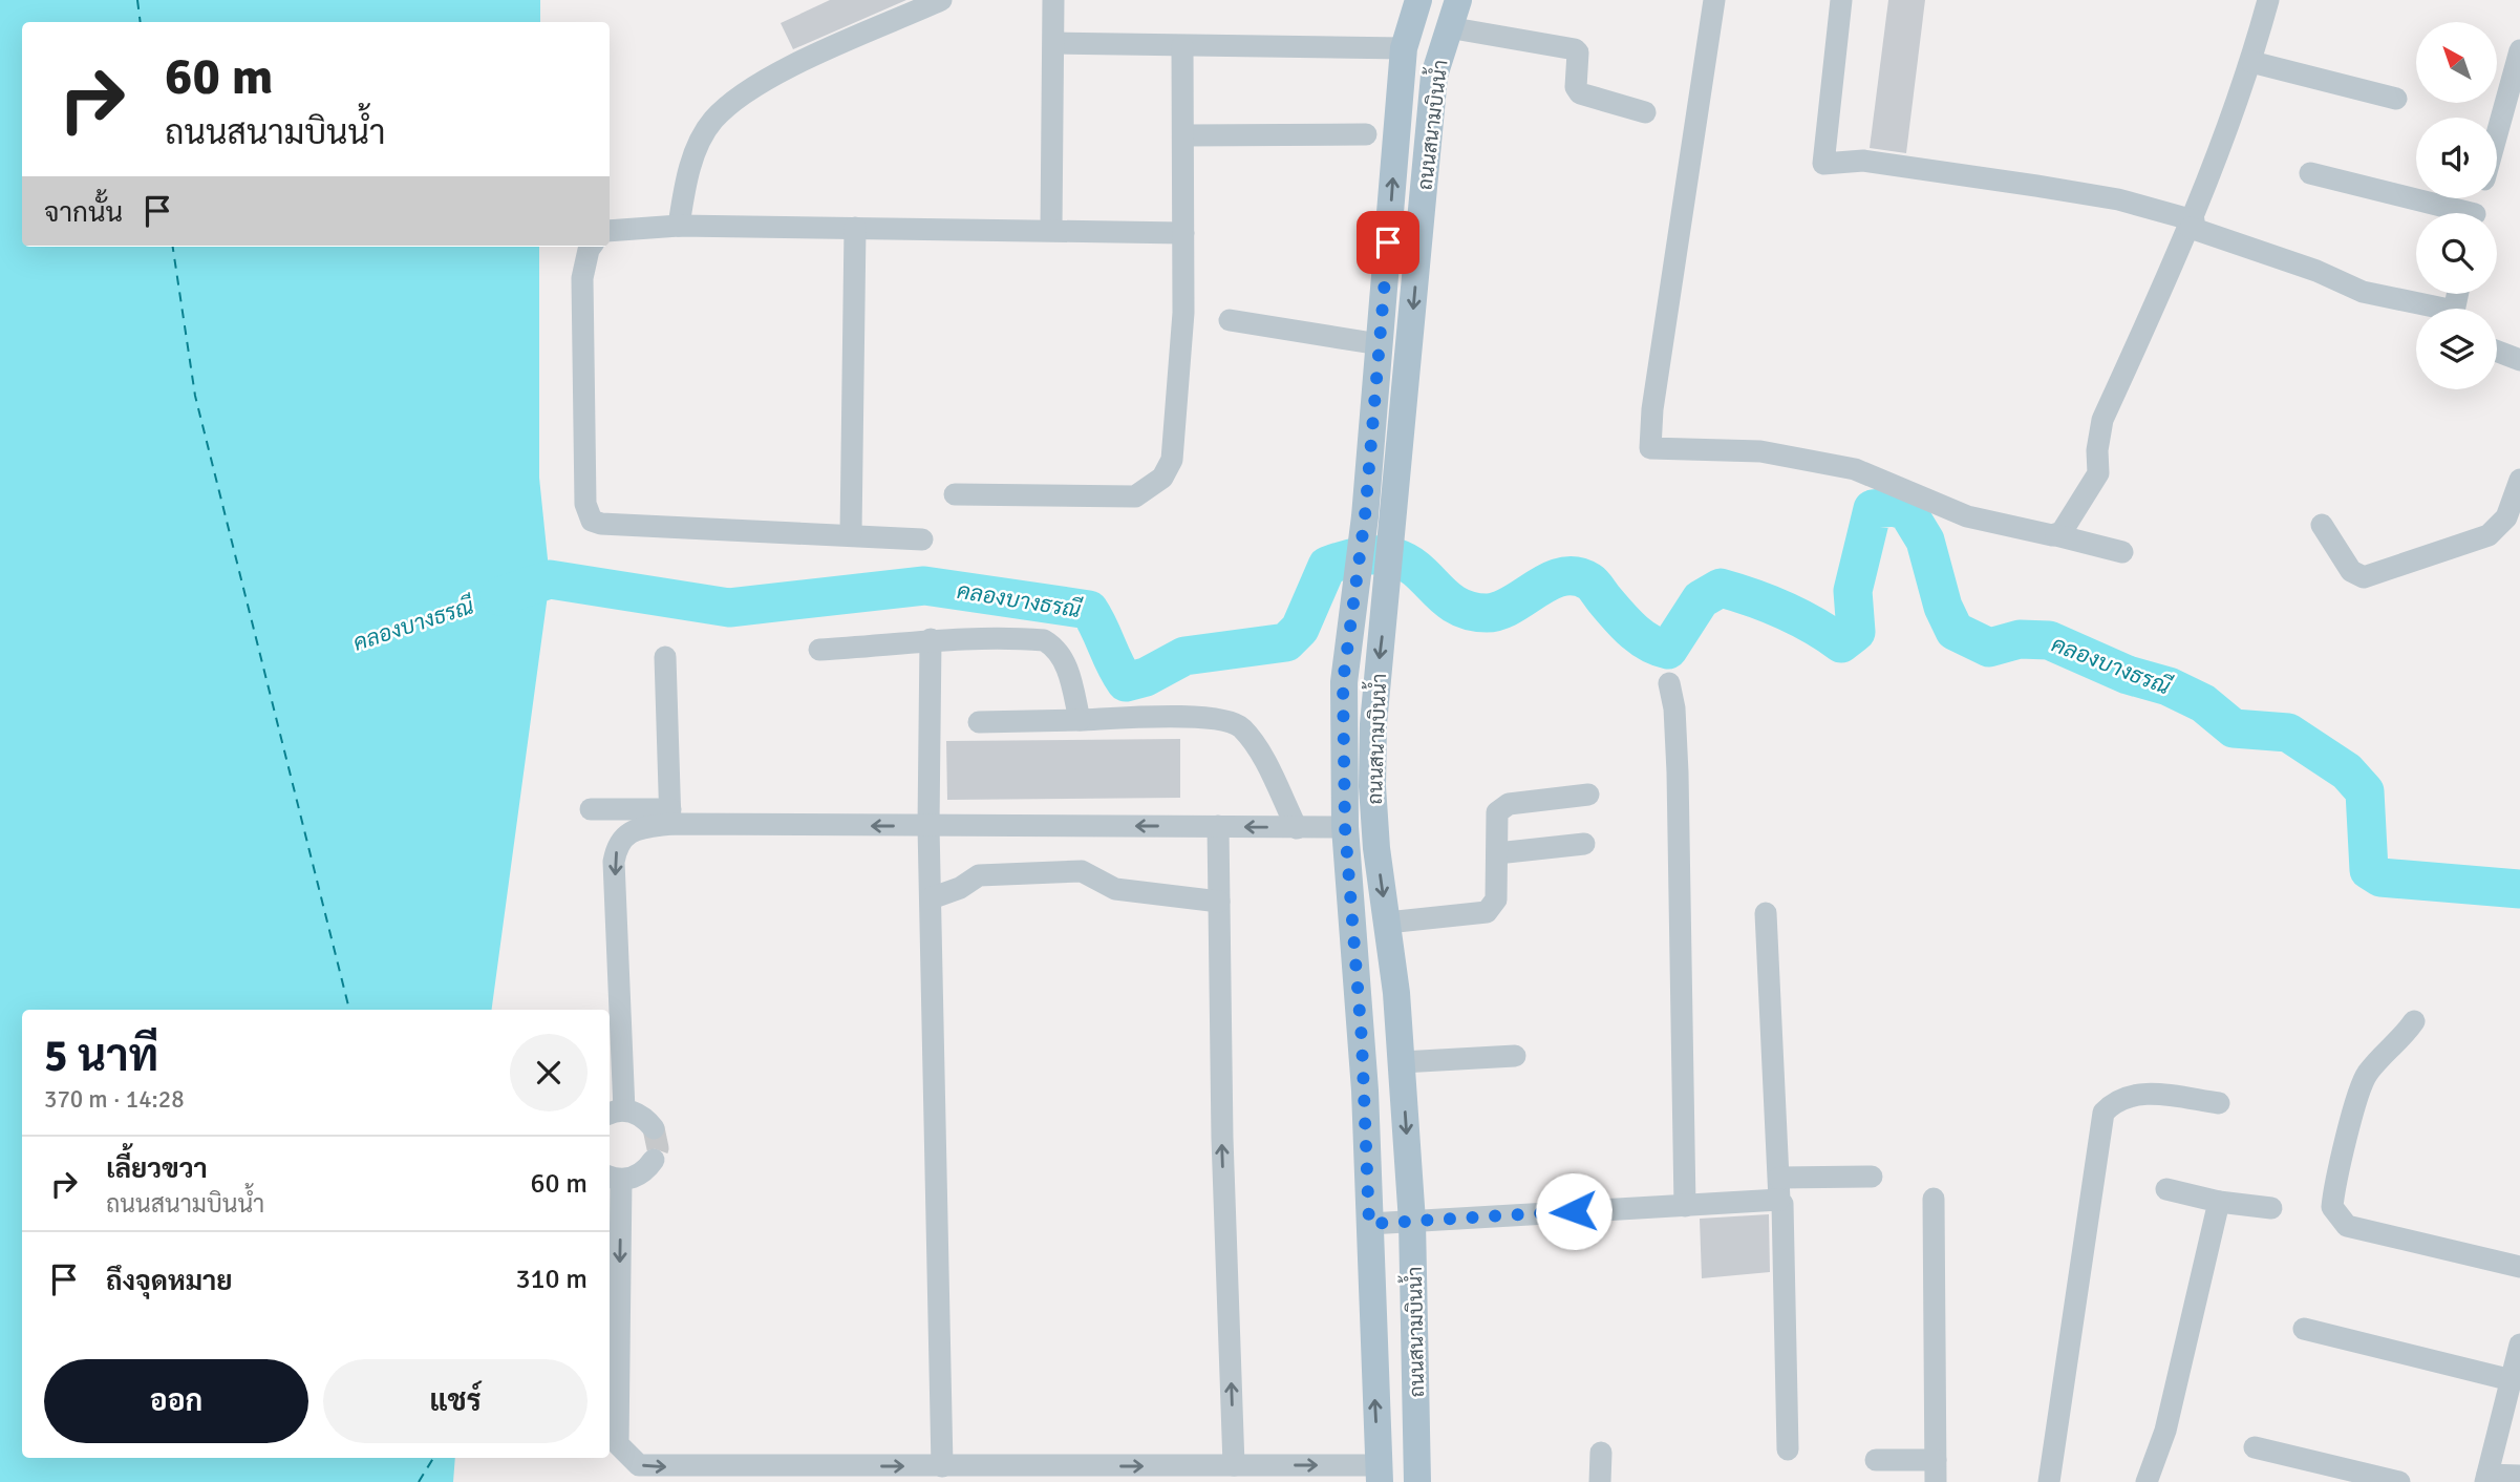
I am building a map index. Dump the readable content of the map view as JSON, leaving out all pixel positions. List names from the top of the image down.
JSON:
{
  "streets": {
    "main road": ["ถนนสนามบินน้ำ"]
  },
  "water": ["คลองบางธรณี"],
  "north": "top left",
  "page": {
    "turn": ["60 m", "ถนนสนามบินน้ำ"],
    "then": "จากนั้น",
    "heading": ["5 นาที", "370 m · 14:28"],
    "list": [
      {
        "name": "เลี้ยวขวา",
        "note": "ถนนสนามบินน้ำ",
        "value": "60 m"
      },
      {
        "name": "ถึงจุดหมาย",
        "value": "310 m"
      }
    ],
    "buttons": ["ออก", "แชร์"]
  }
}
